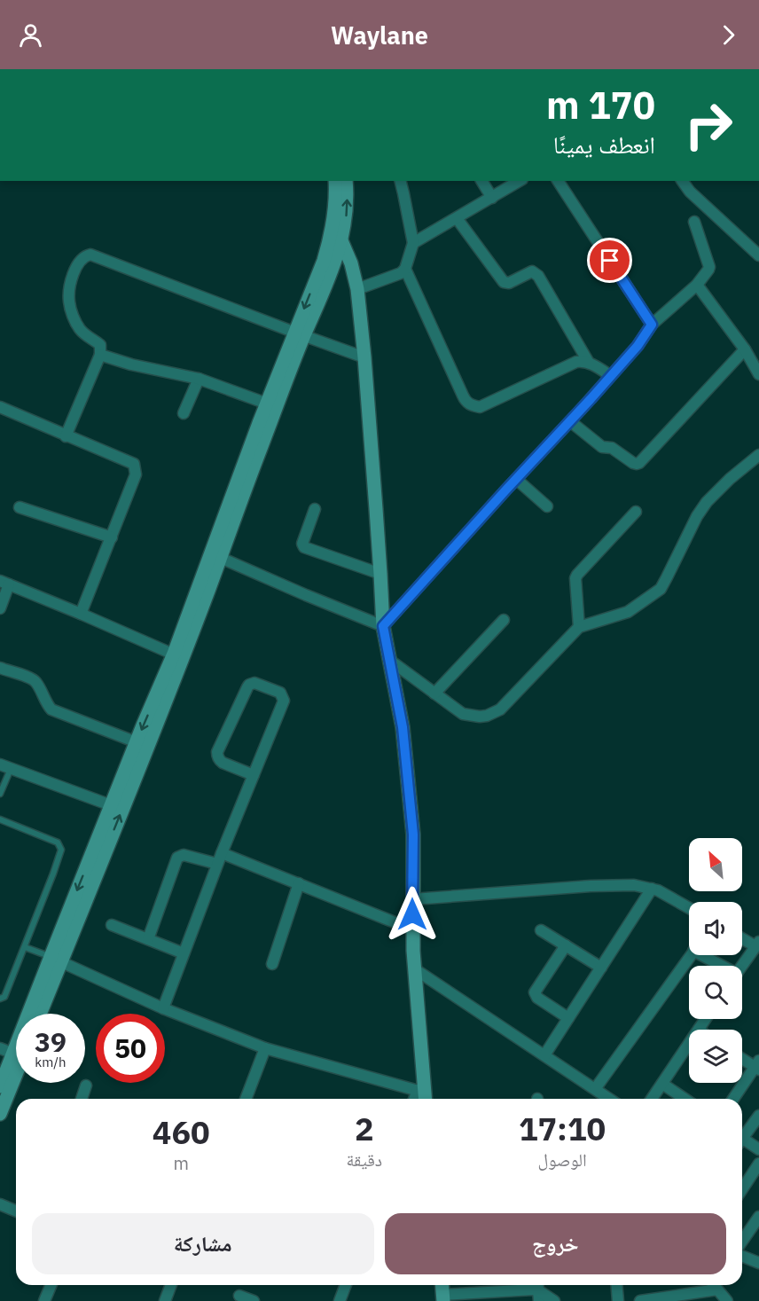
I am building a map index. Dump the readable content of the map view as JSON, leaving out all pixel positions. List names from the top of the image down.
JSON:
{
  "north": "top left",
  "page": {
    "header": "Waylane",
    "turn": ["170 m", "انعطف يمينًا"],
    "speed": "39 km/h",
    "limit": "50",
    "eta": [
      "17:10",
      "الوصول",
      "2",
      "دقيقة",
      "460",
      "m"
    ],
    "buttons": ["خروج", "مشاركة"]
  }
}
